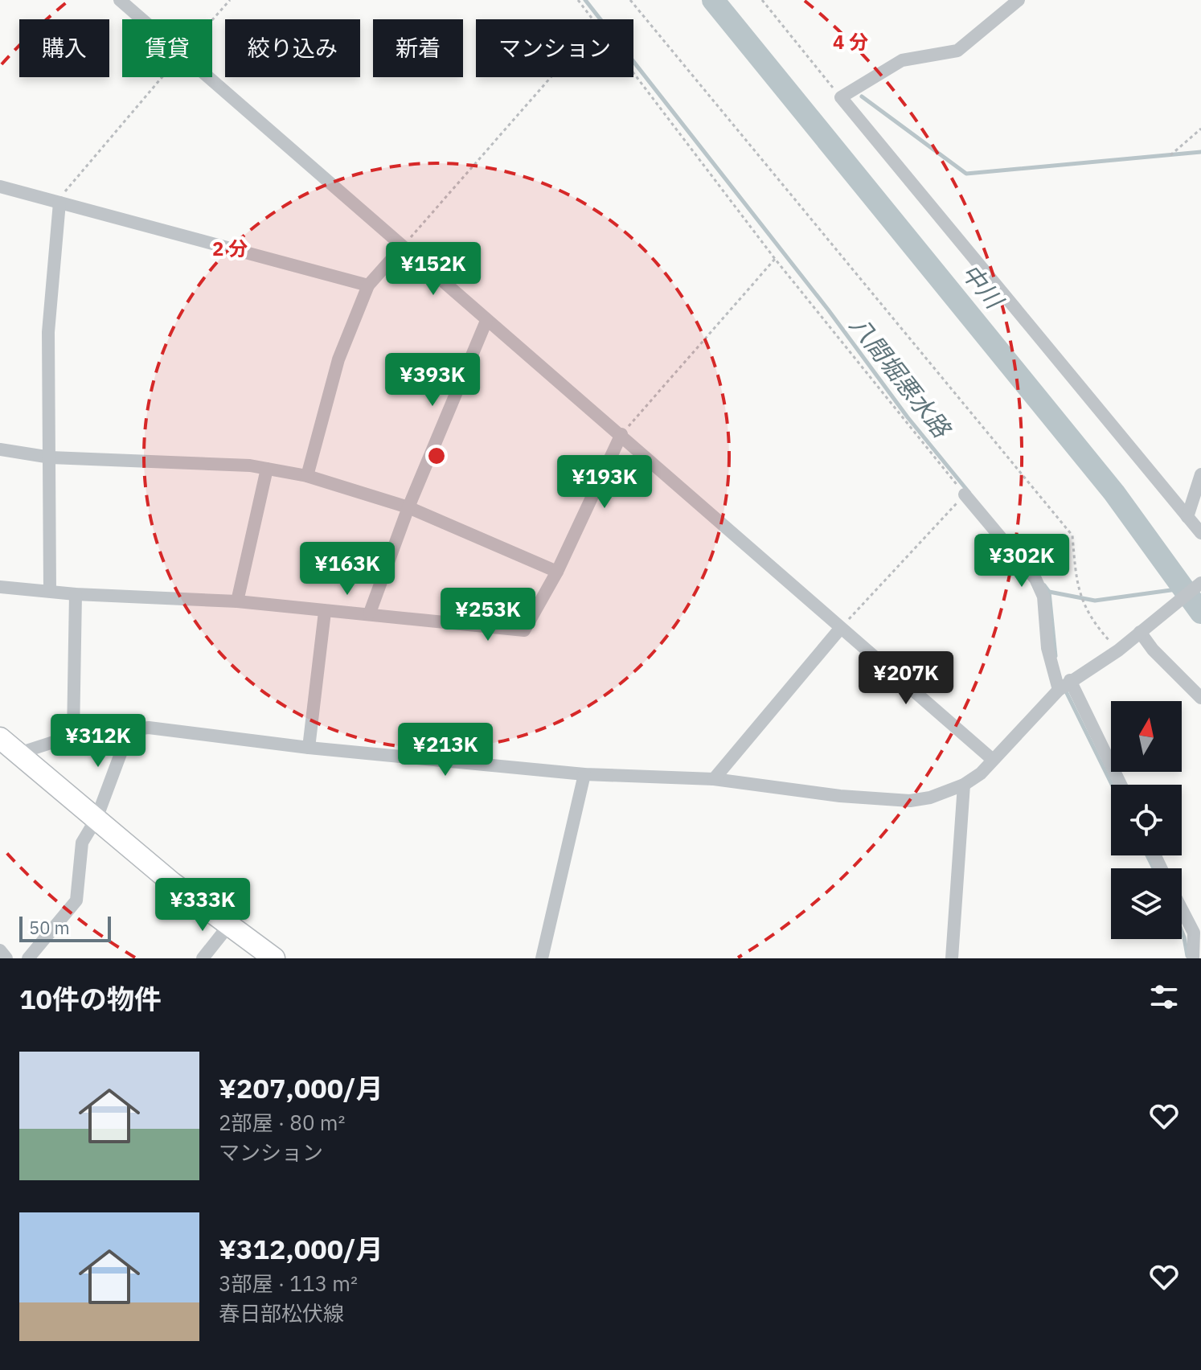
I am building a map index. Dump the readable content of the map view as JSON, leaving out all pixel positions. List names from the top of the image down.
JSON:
{
  "water": ["中川", "八間堀悪水路"],
  "scale_bar": "50 m",
  "north": "top",
  "page": {
    "chip": [
      "購入",
      "賃貸",
      "絞り込み",
      "新着",
      "マンション"
    ],
    "price": [
      "¥152K",
      "¥393K",
      "¥193K",
      "¥302K",
      "¥163K",
      "¥253K",
      "¥207K",
      "¥312K",
      "¥213K",
      "¥333K"
    ],
    "scale": "50 m",
    "heading": "10件の物件",
    "list": [
      {
        "name": "¥207,000/月",
        "note": "2部屋 · 80 m² · マンション"
      },
      {
        "name": "¥312,000/月",
        "note": "3部屋 · 113 m² · 春日部松伏線"
      }
    ]
  },
  "rings": ["4 分", "2 分"]
}
